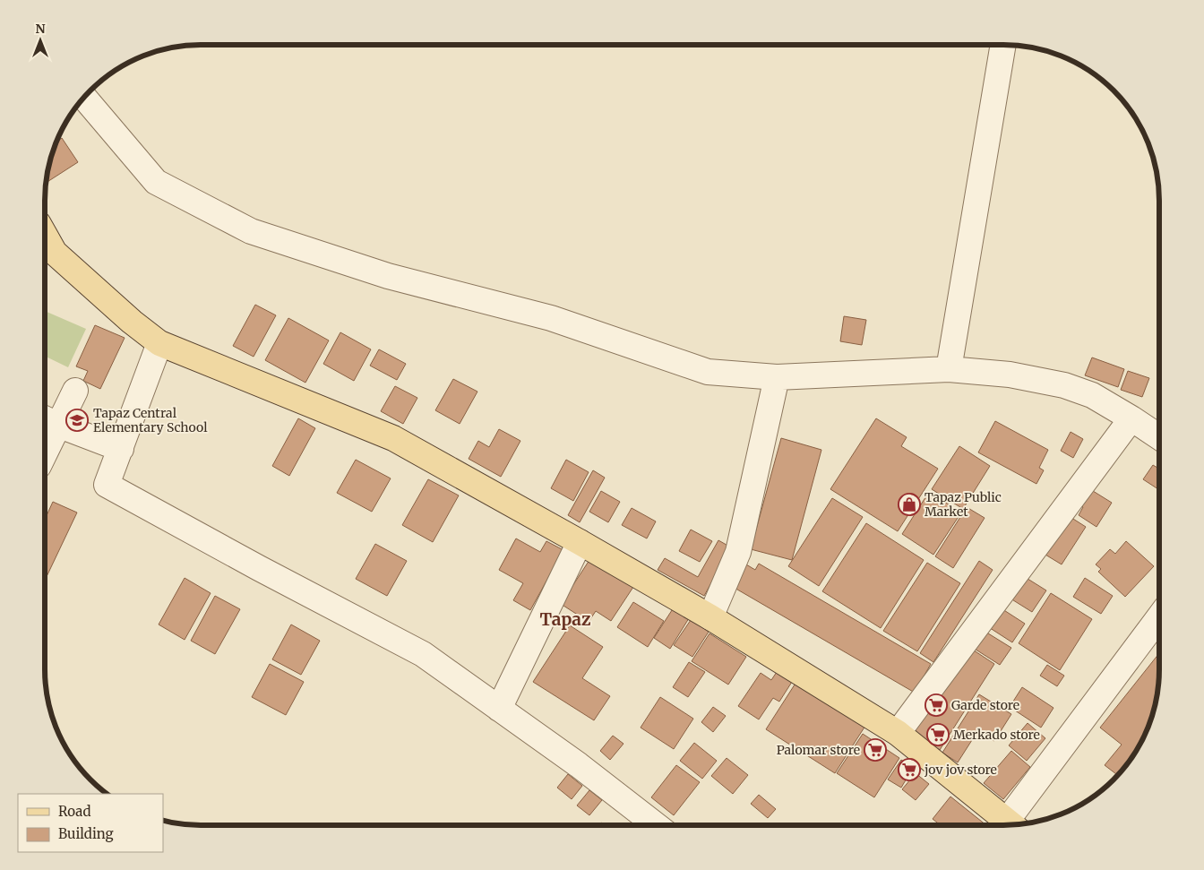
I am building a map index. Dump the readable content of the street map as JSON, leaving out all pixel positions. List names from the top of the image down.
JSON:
{
  "districts": ["Tapaz"],
  "places": {
    "school or university": ["Tapaz Central Elementary School"],
    "shop": ["Tapaz Public Market"],
    "supermarket": [
      "Garde store",
      "Merkado store",
      "Palomar store",
      "jov jov store"
    ]
  },
  "legend": ["Road", "Building"],
  "north": "top"
}
